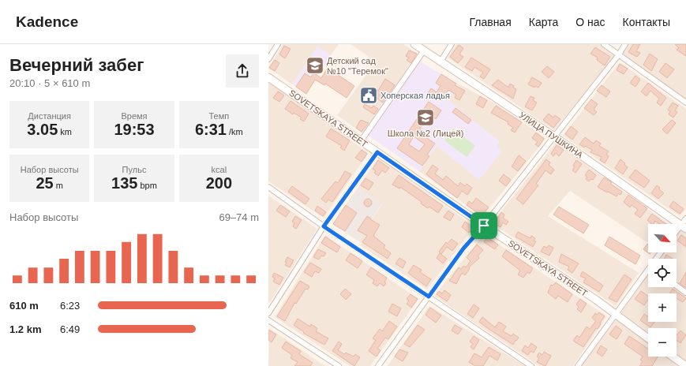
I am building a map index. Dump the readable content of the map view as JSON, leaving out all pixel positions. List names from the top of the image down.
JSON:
{
  "streets": {
    "main road": ["SOVETSKAYA STREET", "УЛИЦА ПУШКИНА"]
  },
  "places": {
    "school or university": ["Детский сад №10 \"Теремок\"", "Школа №2 (Лицей)"],
    "public building": ["Хоперская ладья"]
  },
  "north": "bottom right",
  "page": {
    "header": "Kadence",
    "nav": [
      "Главная",
      "Карта",
      "О нас",
      "Контакты"
    ],
    "heading": ["Вечерний забег", "20:10 · 5 × 610 m"],
    "stats": [
      ["Дистанция", "3.05 km"],
      ["Время", "19:53"],
      ["Темп", "6:31 /km"],
      ["Набор высоты", "25 m"],
      ["Пульс", "135 bpm"],
      ["kcal", "200"]
    ],
    "chart": ["Набор высоты", "69–74 m"],
    "map_buttons": ["+", "−"],
    "list": [
      {
        "name": "610 m",
        "note": "6:23"
      },
      {
        "name": "1.2 km",
        "note": "6:49"
      }
    ]
  }
}
